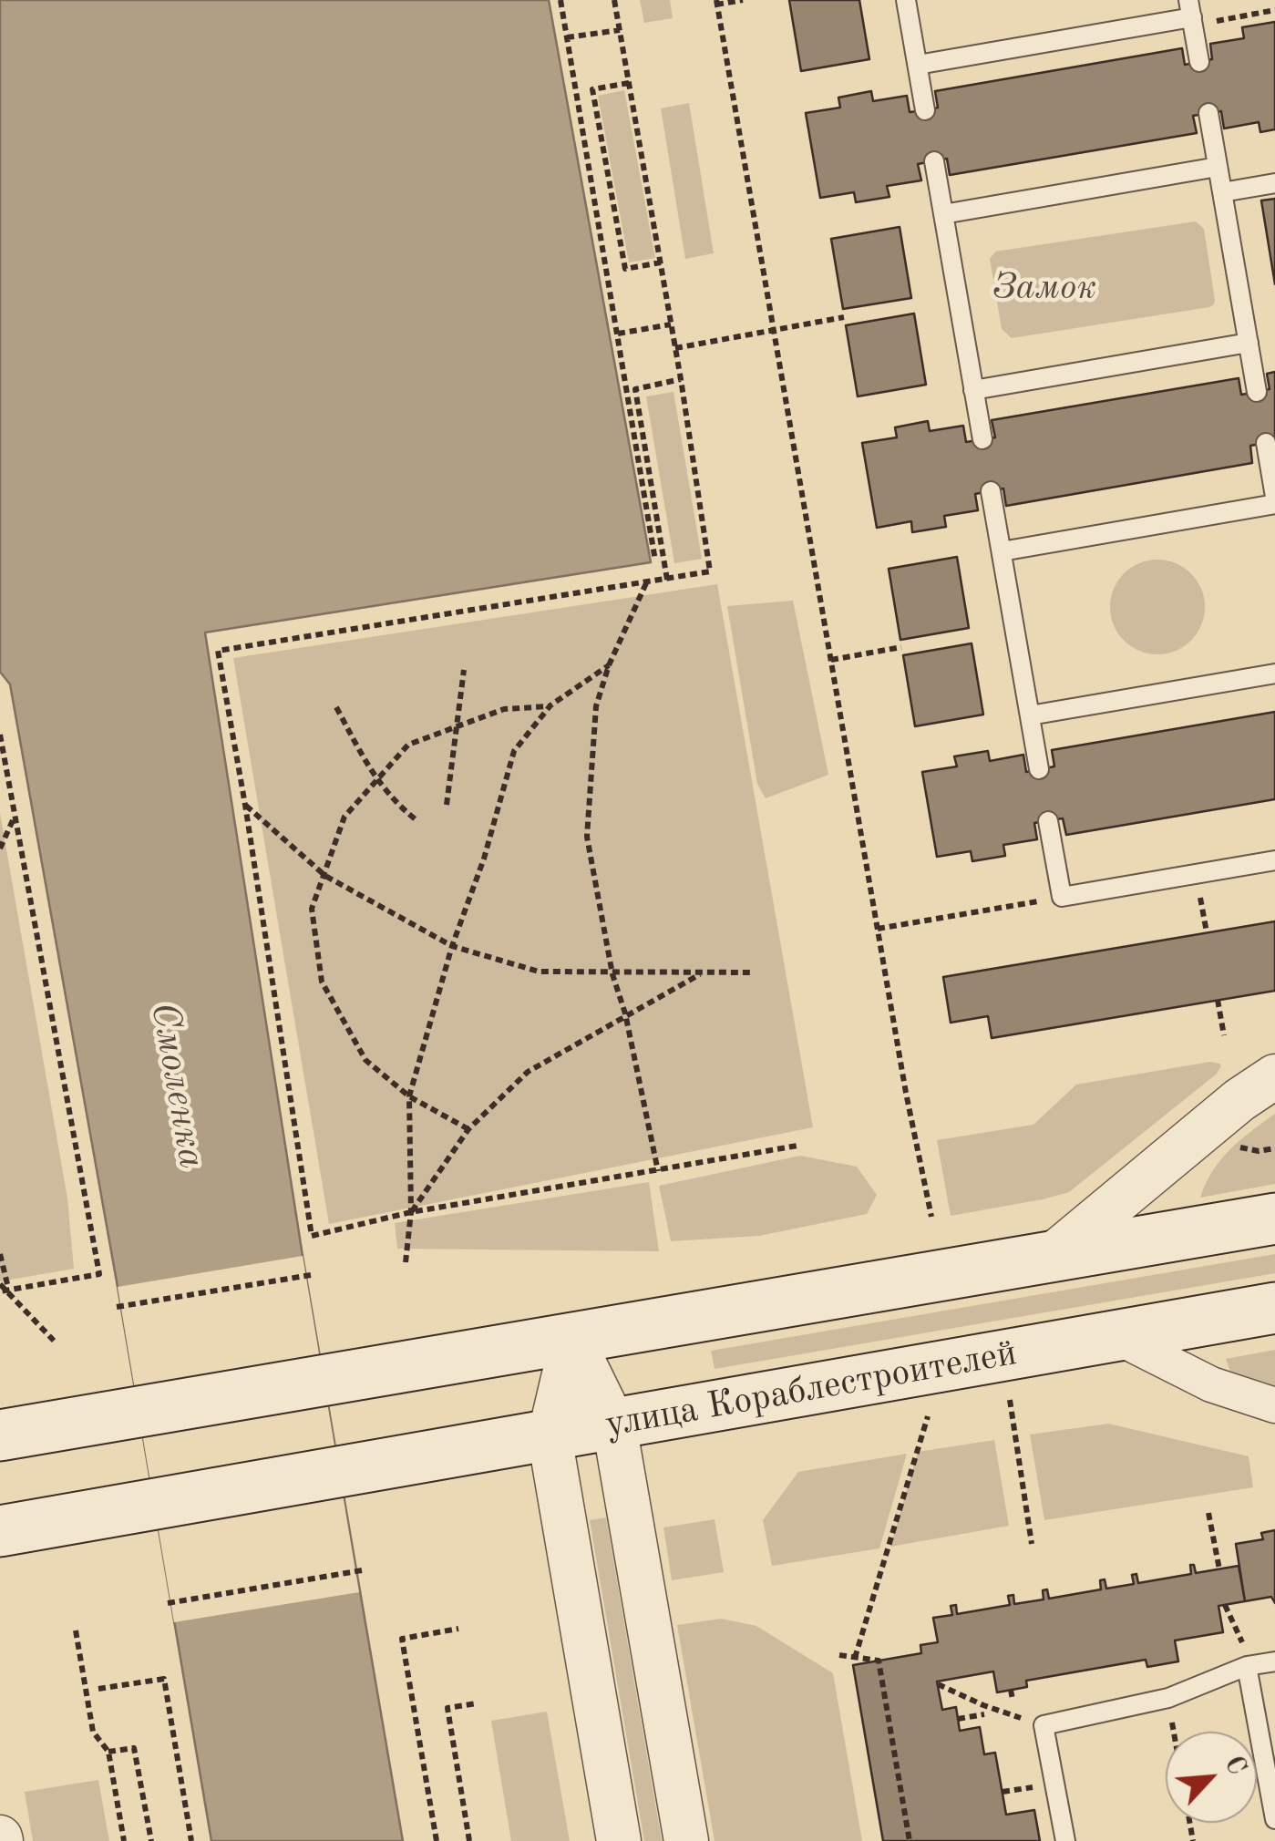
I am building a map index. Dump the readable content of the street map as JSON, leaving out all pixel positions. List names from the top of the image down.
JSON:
{
  "streets": {
    "main road": ["улица Кораблестроителей"]
  },
  "water": ["Смоленка"],
  "parks": ["Замок"],
  "north": "top right"
}
